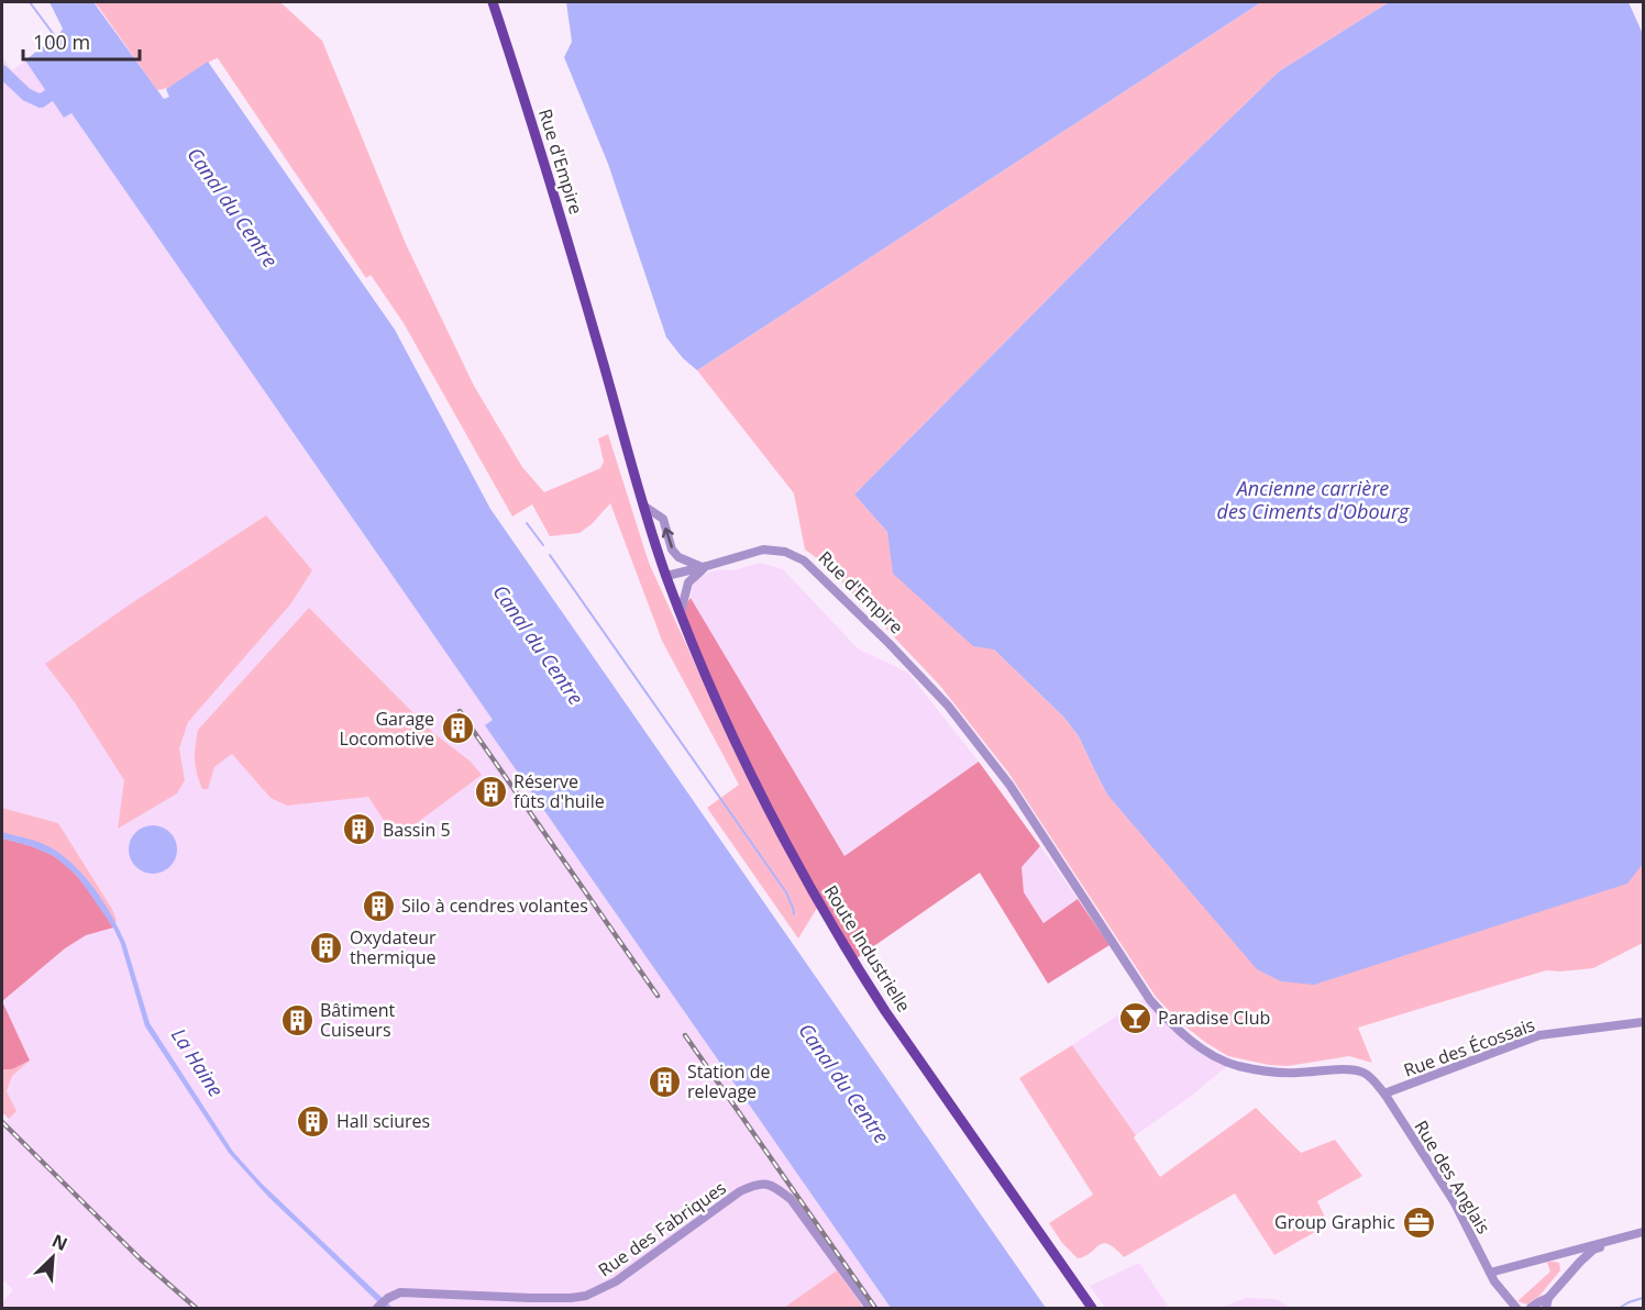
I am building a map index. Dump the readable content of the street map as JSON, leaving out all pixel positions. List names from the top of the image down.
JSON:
{
  "streets": {
    "main road": ["Rue d'Empire", "Route Industrielle"],
    "street": ["Rue des Écossais", "Rue des Anglais", "Rue des Fabriques"]
  },
  "crossings": [
    ["Rue d'Empire", "Route Industrielle"],
    ["Rue d'Empire", "Rue des Écossais"],
    ["Rue d'Empire", "Rue des Anglais"],
    ["Rue des Écossais", "Rue des Anglais"]
  ],
  "water": ["Canal du Centre", "Ancienne carrière des Ciments d'Obourg", "La Haine"],
  "places": {
    "building": [
      "Garage Locomotive",
      "Réserve fûts d'huile",
      "Bassin 5",
      "Silo à cendres volantes",
      "Oxydateur thermique",
      "Bâtiment Cuiseurs",
      "Station de relevage",
      "Hall sciures"
    ],
    "bar": ["Paradise Club"],
    "office": ["Group Graphic"]
  },
  "scale_bar": "100 m",
  "north": "top right"
}
